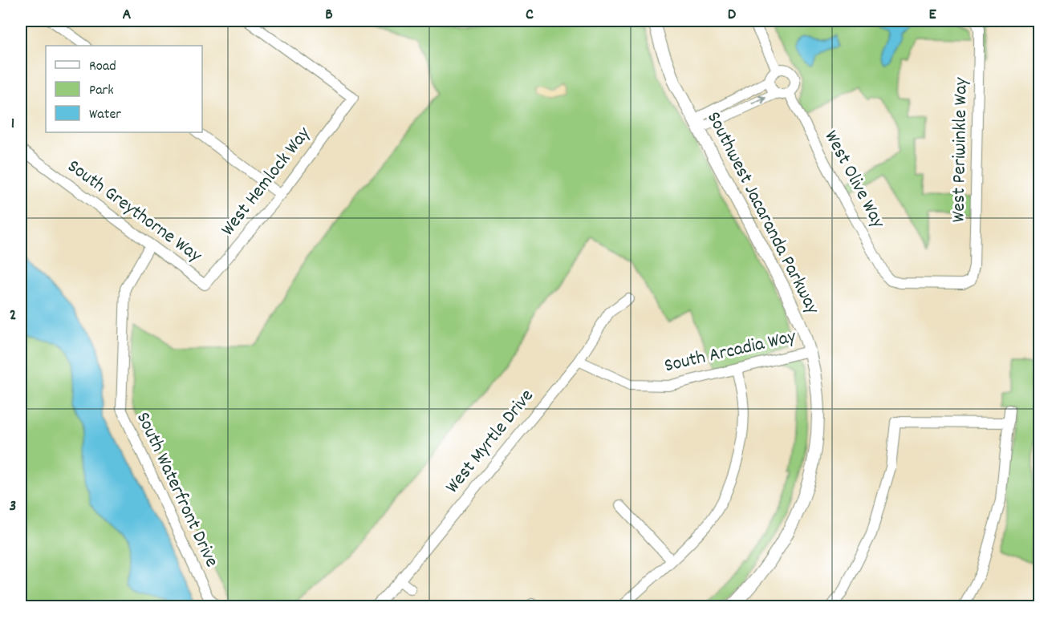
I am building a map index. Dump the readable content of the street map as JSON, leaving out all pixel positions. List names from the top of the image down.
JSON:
{
  "streets": {
    "street": [
      "West Periwinkle Way",
      "West Olive Way",
      "West Hemlock Way",
      "South Greythorne Way",
      "Southwest Jacaranda Parkway",
      "South Arcadia Way",
      "West Myrtle Drive",
      "South Waterfront Drive"
    ]
  },
  "crossings": [
    ["West Periwinkle Way", "West Olive Way"],
    ["West Hemlock Way", "South Greythorne Way"],
    ["South Greythorne Way", "South Waterfront Drive"],
    ["Southwest Jacaranda Parkway", "South Arcadia Way"],
    ["South Arcadia Way", "West Myrtle Drive"]
  ],
  "legend": ["Road", "Park", "Water"],
  "grid": {
    "columns": [
      "A",
      "B",
      "C",
      "D",
      "E"
    ],
    "rows": ["1", "2", "3"]
  }
}
